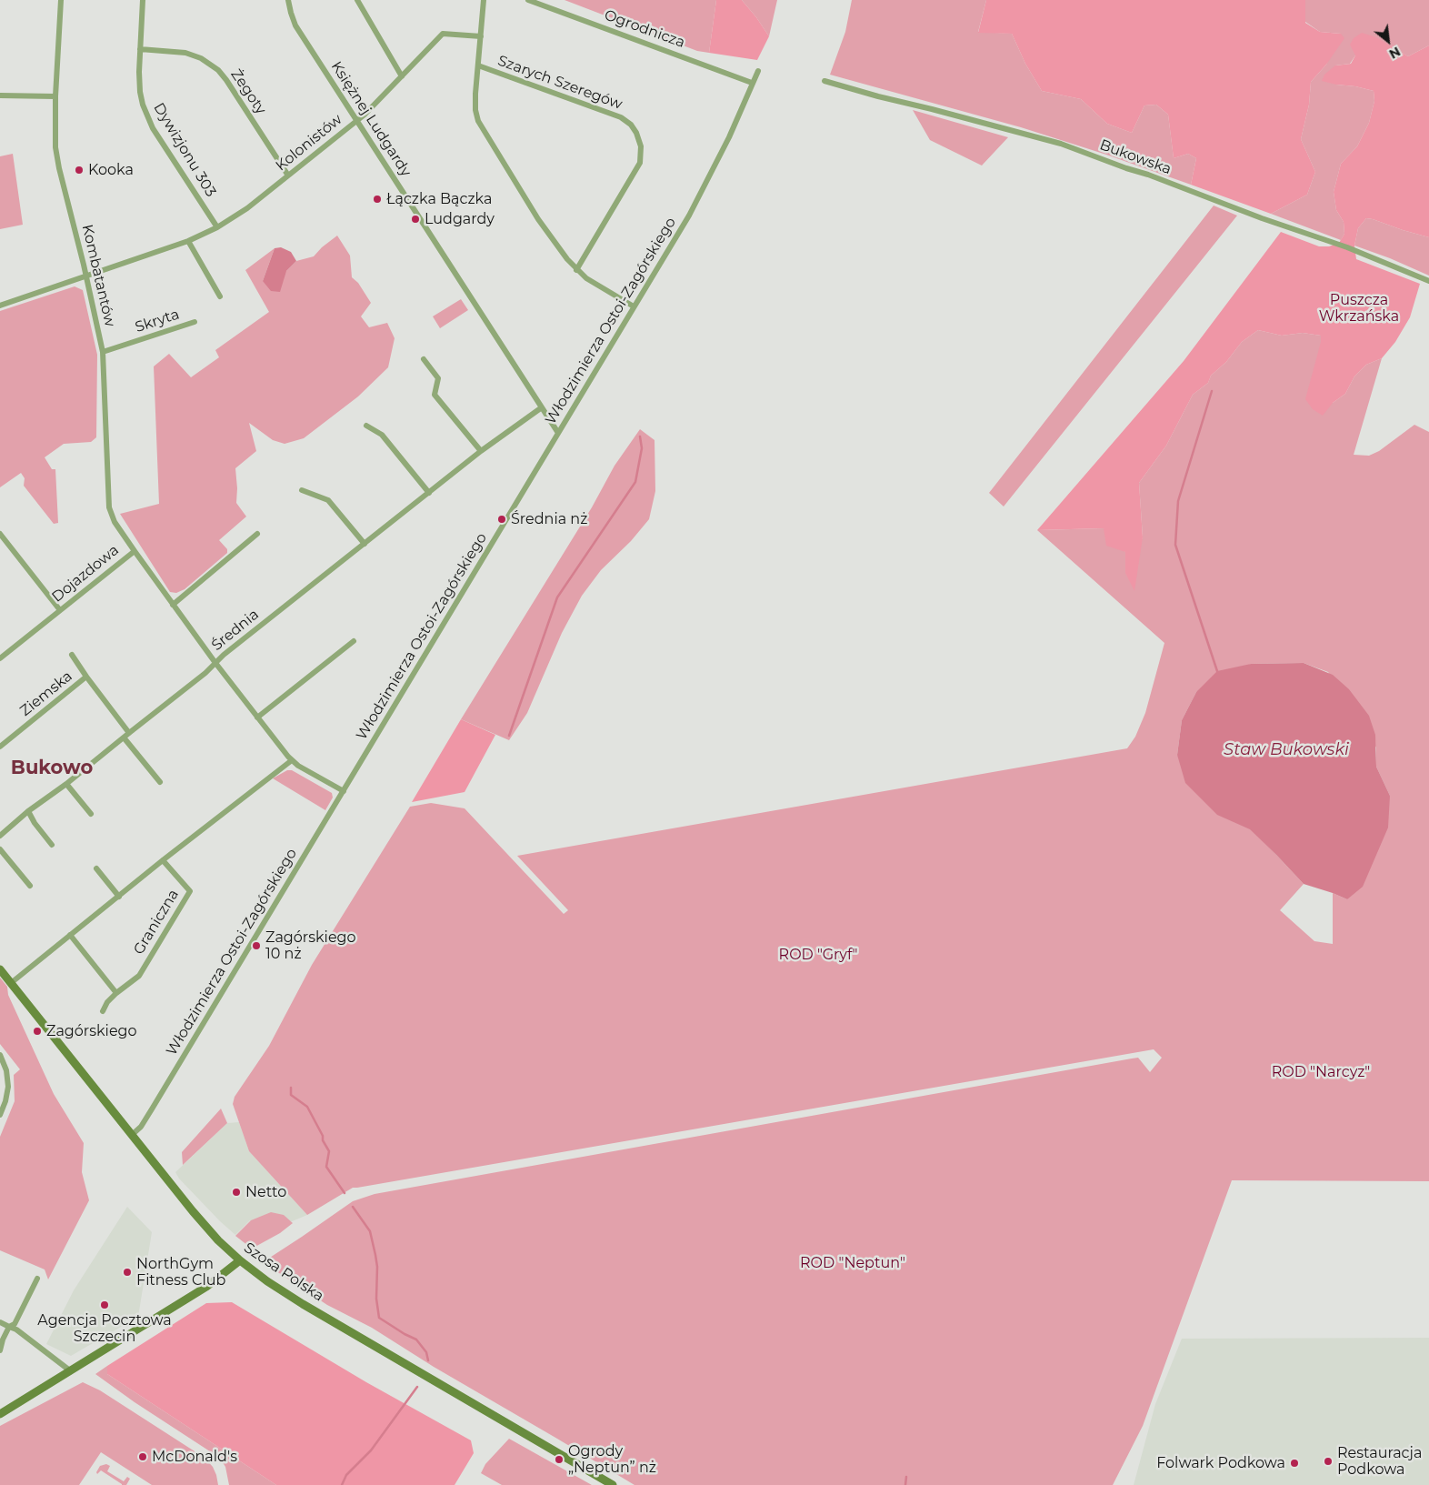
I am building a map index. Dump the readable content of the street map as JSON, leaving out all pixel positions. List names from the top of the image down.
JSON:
{
  "streets": {
    "street": [
      "Ogrodnicza",
      "Szarych Szeregów",
      "Żegoty",
      "Księżnej Ludgardy",
      "Kolonistów",
      "Dywizjonu 303",
      "Bukowska",
      "Kombatantów",
      "Skryta",
      "Włodzimierza Ostoi-Zagórskiego",
      "Dojazdowa",
      "Średnia",
      "Ziemska",
      "Graniczna",
      "Szosa Polska"
    ]
  },
  "crossings": [
    ["Ogrodnicza", "Włodzimierza Ostoi-Zagórskiego"],
    ["Żegoty", "Kolonistów"],
    ["Żegoty", "Dywizjonu 303"],
    ["Księżnej Ludgardy", "Kolonistów"],
    ["Księżnej Ludgardy", "Włodzimierza Ostoi-Zagórskiego"],
    ["Księżnej Ludgardy", "Średnia"],
    ["Kolonistów", "Dywizjonu 303"],
    ["Kolonistów", "Kombatantów"],
    ["Kombatantów", "Skryta"],
    ["Kombatantów", "Dojazdowa"],
    ["Włodzimierza Ostoi-Zagórskiego", "Dojazdowa"],
    ["Włodzimierza Ostoi-Zagórskiego", "Szosa Polska"],
    ["Dojazdowa", "Średnia"],
    ["Średnia", "Ziemska"]
  ],
  "districts": ["Bukowo"],
  "water": ["Staw Bukowski"],
  "parks": [
    "Puszcza Wkrzańska",
    "ROD \"Gryf\"",
    "ROD \"Narcyz\"",
    "ROD \"Neptun\""
  ],
  "places": [
    "Kooka",
    "Łączka Bączka",
    "Ludgardy",
    "Średnia nż",
    "Zagórskiego 10 nż",
    "Zagórskiego",
    "Netto",
    "NorthGym Fitness Club",
    "Agencja Pocztowa Szczecin",
    "McDonald's",
    "Ogrody „Neptun” nż",
    "Restauracja Podkowa",
    "Folwark Podkowa"
  ],
  "north": "bottom right"
}
